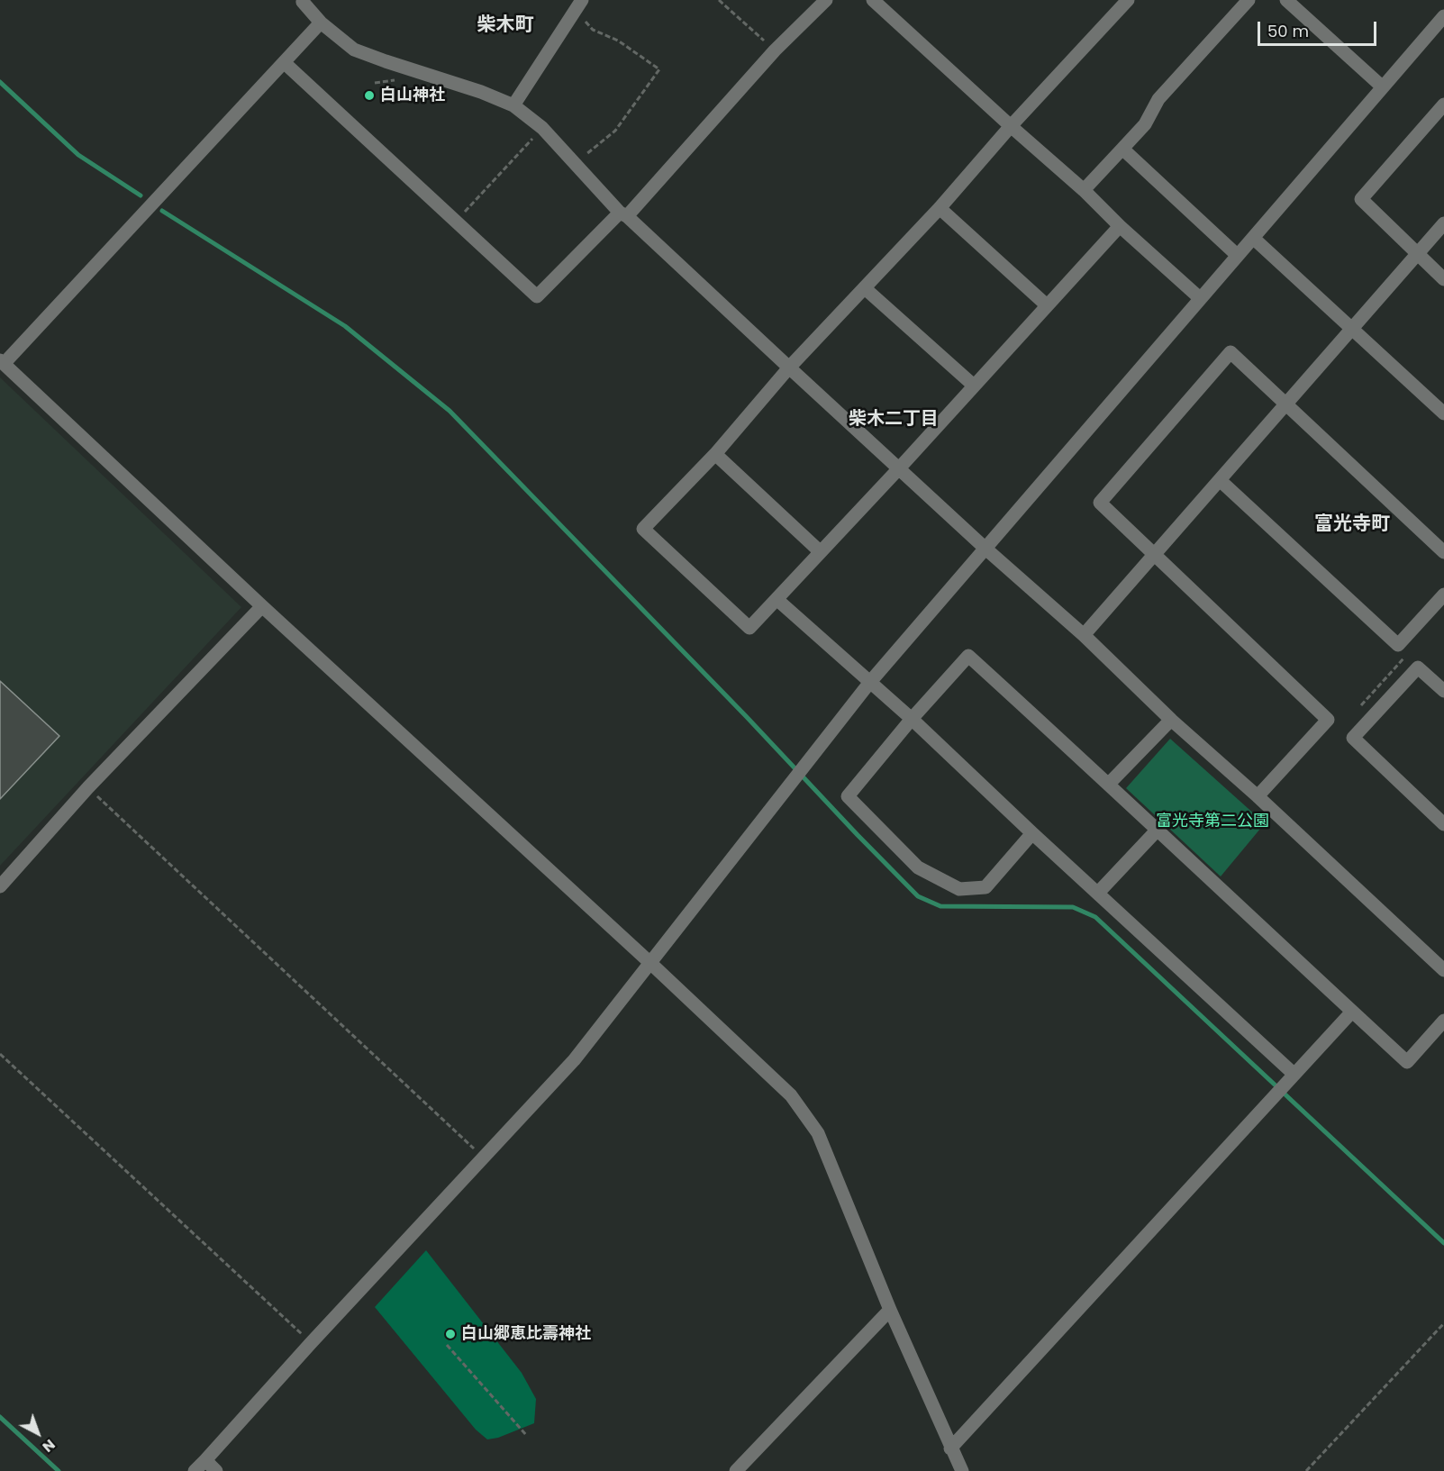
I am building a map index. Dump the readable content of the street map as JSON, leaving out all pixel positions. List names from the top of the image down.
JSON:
{
  "districts": ["柴木町", "柴木二丁目", "富光寺町"],
  "parks": ["富光寺第二公園"],
  "places": ["白山神社", "白山郷恵比壽神社"],
  "scale_bar": "50 m",
  "north": "bottom right"
}
